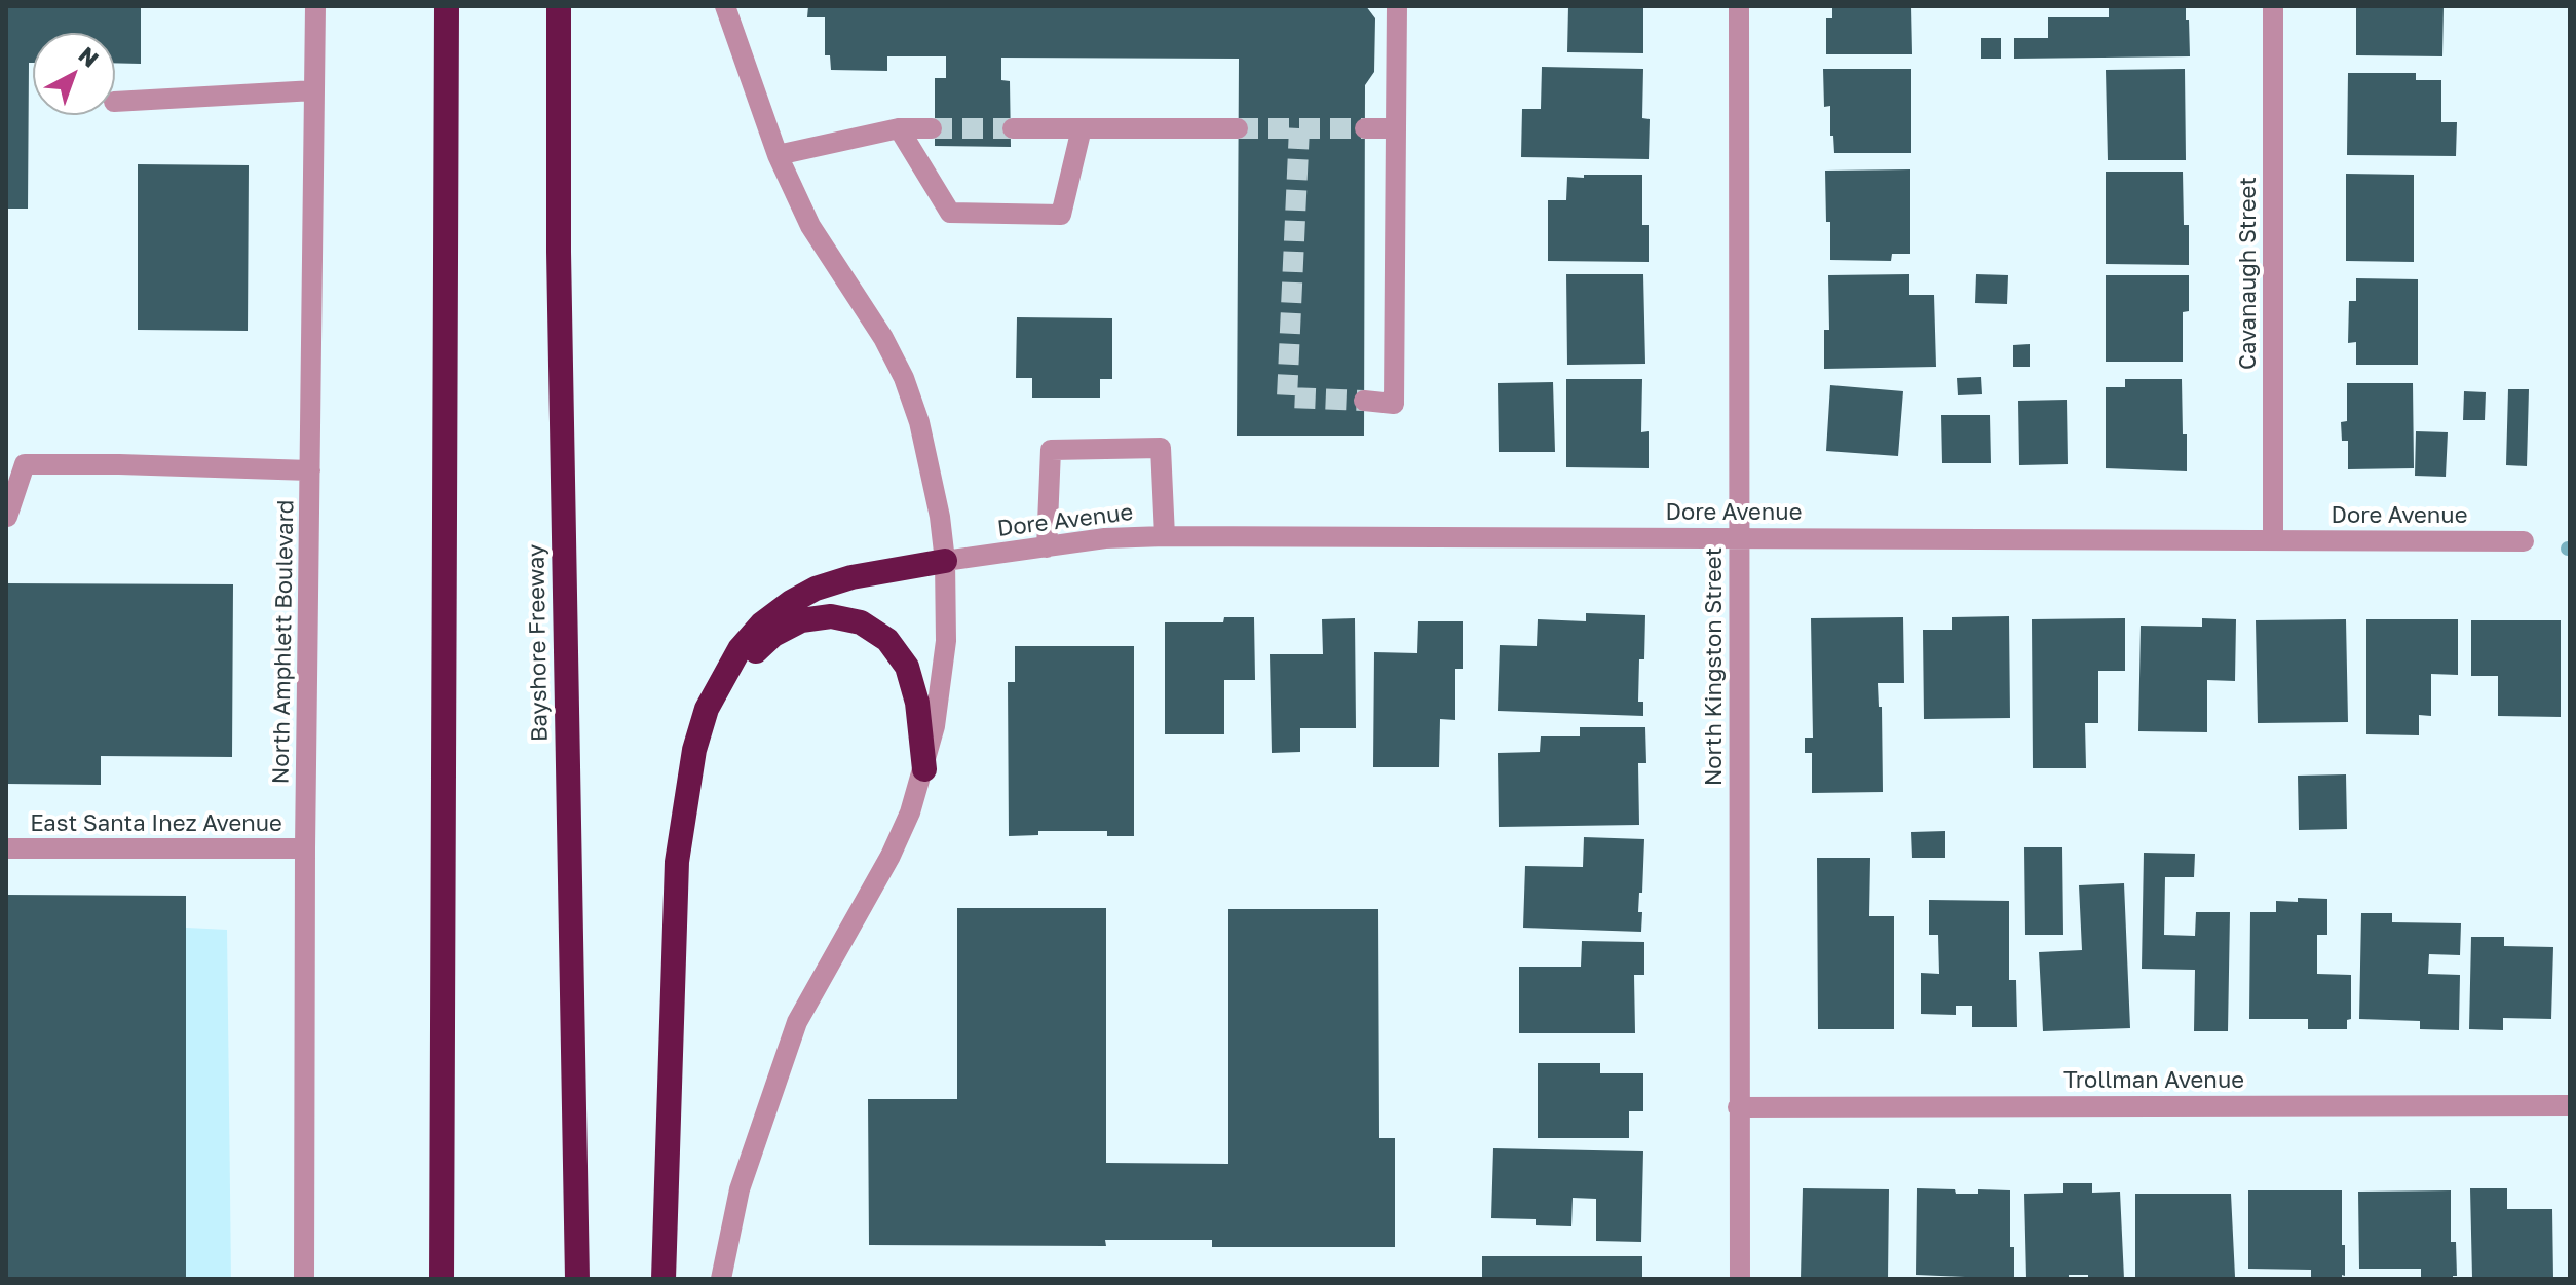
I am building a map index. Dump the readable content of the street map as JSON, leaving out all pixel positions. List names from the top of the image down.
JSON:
{
  "streets": {
    "highway": ["Bayshore Freeway"],
    "street": [
      "Cavanaugh Street",
      "Dore Avenue",
      "North Amphlett Boulevard",
      "North Kingston Street",
      "East Santa Inez Avenue",
      "Trollman Avenue"
    ]
  },
  "crossings": [
    ["Cavanaugh Street", "Dore Avenue"],
    ["Dore Avenue", "North Kingston Street"],
    ["North Amphlett Boulevard", "East Santa Inez Avenue"],
    ["North Kingston Street", "Trollman Avenue"]
  ],
  "north": "top right"
}
